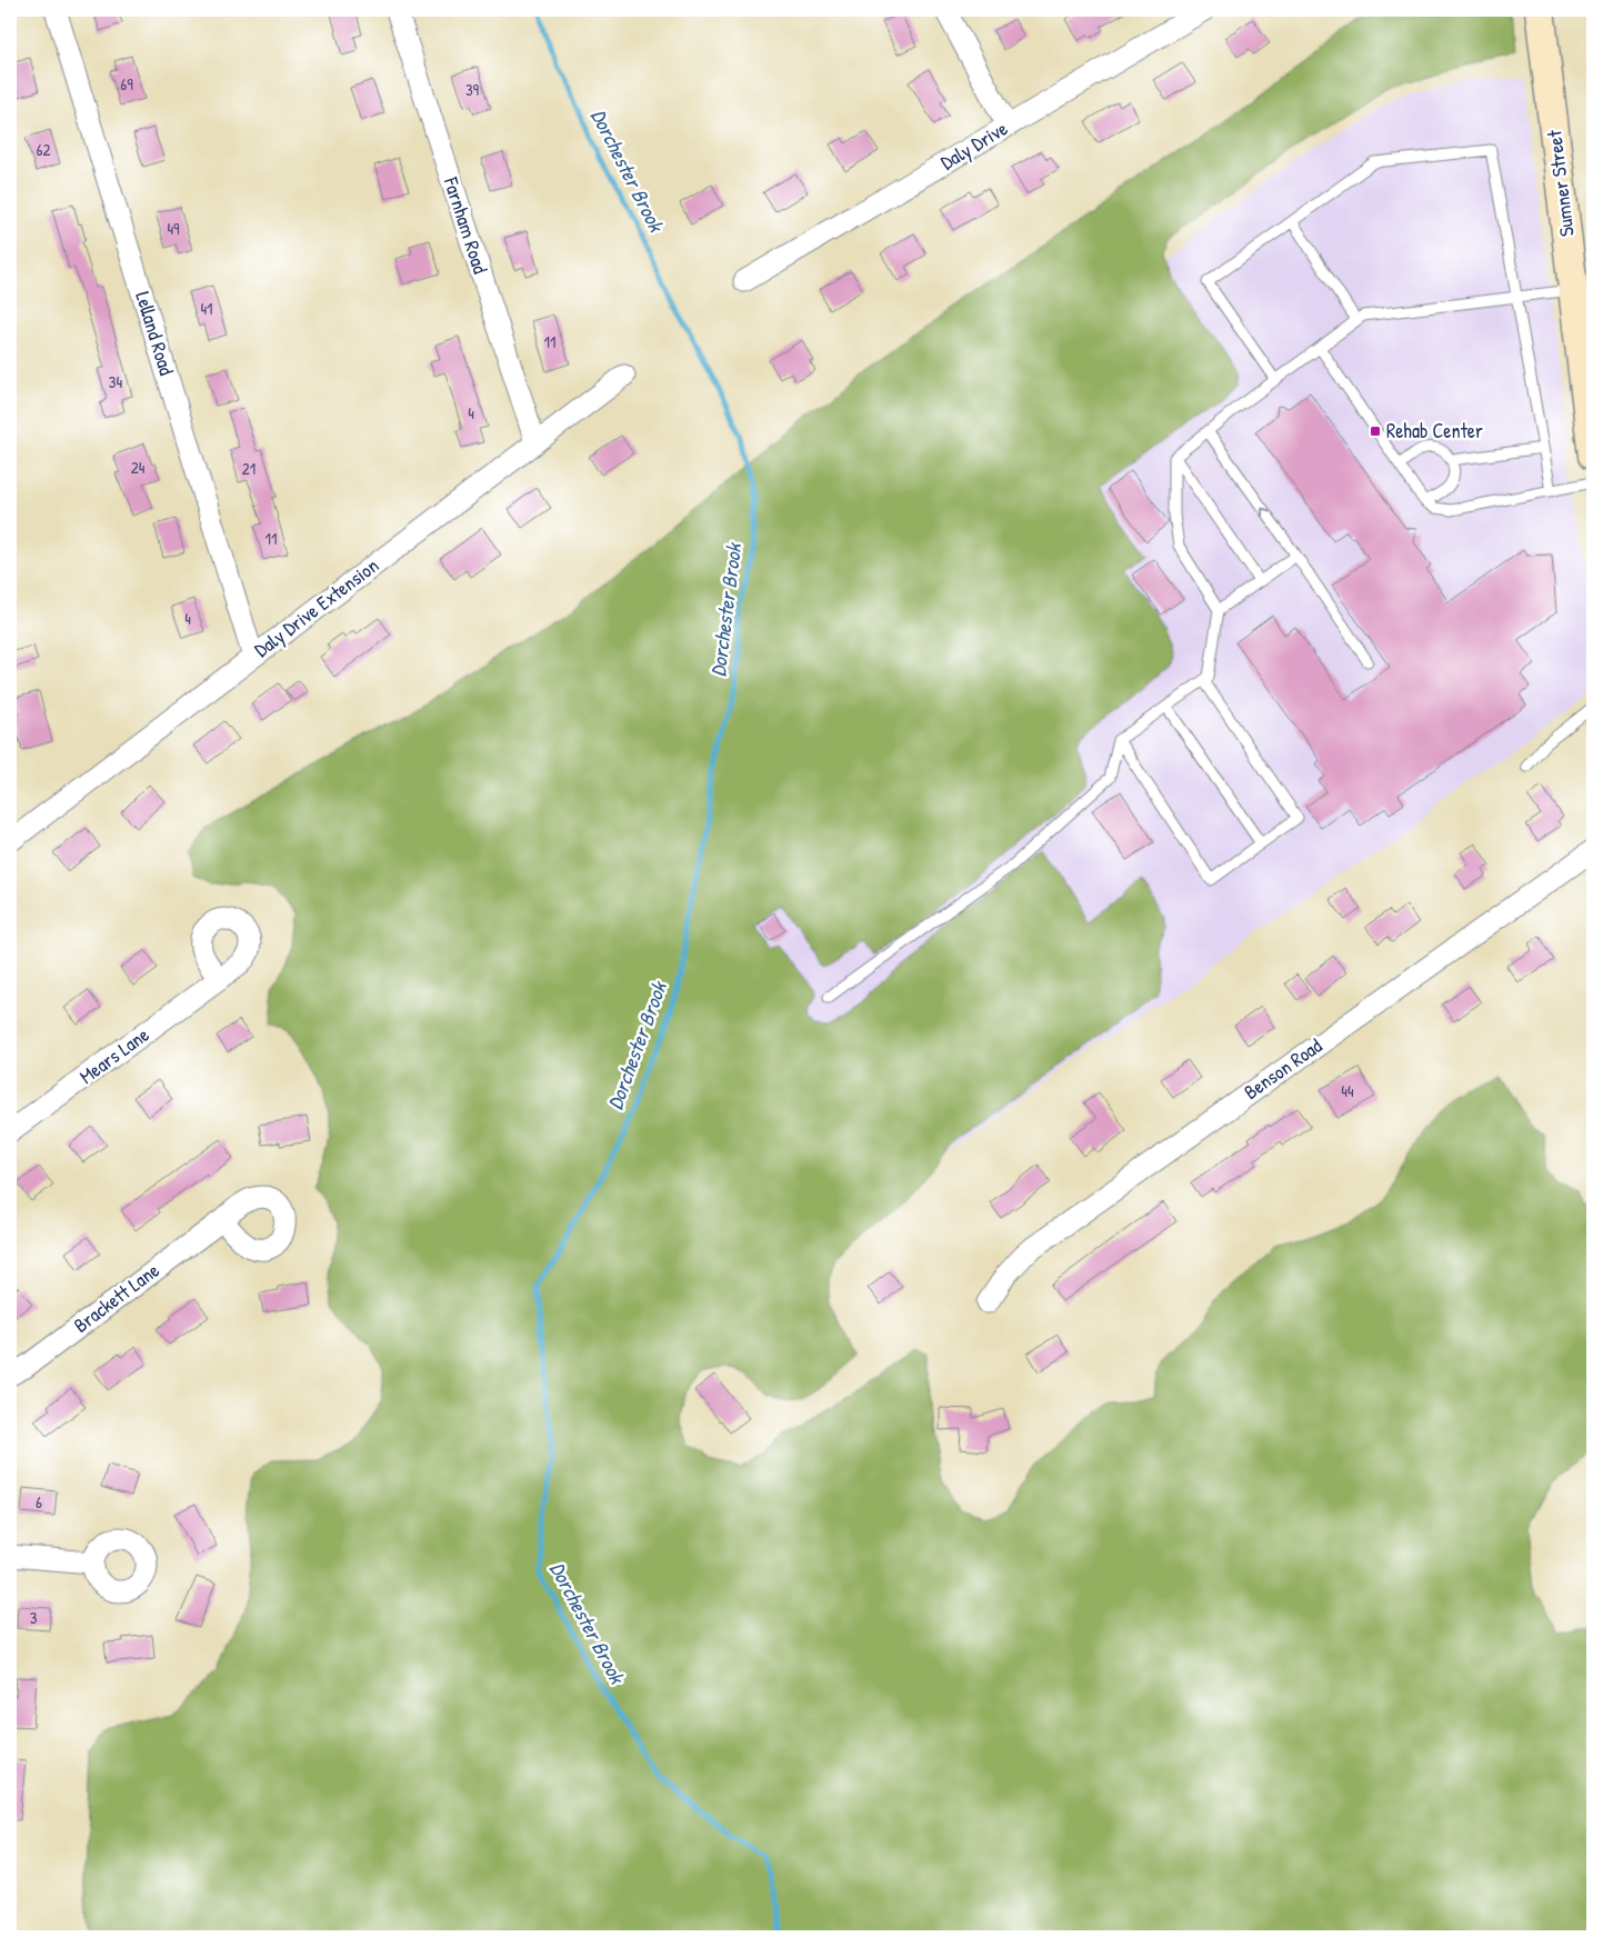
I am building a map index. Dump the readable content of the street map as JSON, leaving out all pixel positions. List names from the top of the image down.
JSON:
{
  "streets": {
    "main road": ["Sumner Street"],
    "street": [
      "Daly Drive",
      "Farnham Road",
      "Lelland Road",
      "Daly Drive Extension",
      "Mears Lane",
      "Benson Road",
      "Brackett Lane"
    ]
  },
  "crossings": [
    ["Farnham Road", "Daly Drive Extension"],
    ["Lelland Road", "Daly Drive Extension"]
  ],
  "water": ["Dorchester Brook"],
  "places": {
    "transit": ["Rehab Center"]
  },
  "house_numbers": [
    "69",
    "39",
    "62",
    "49",
    "41",
    "11",
    "34",
    "4",
    "24",
    "21",
    "11",
    "4",
    "44",
    "6",
    "3"
  ]
}
